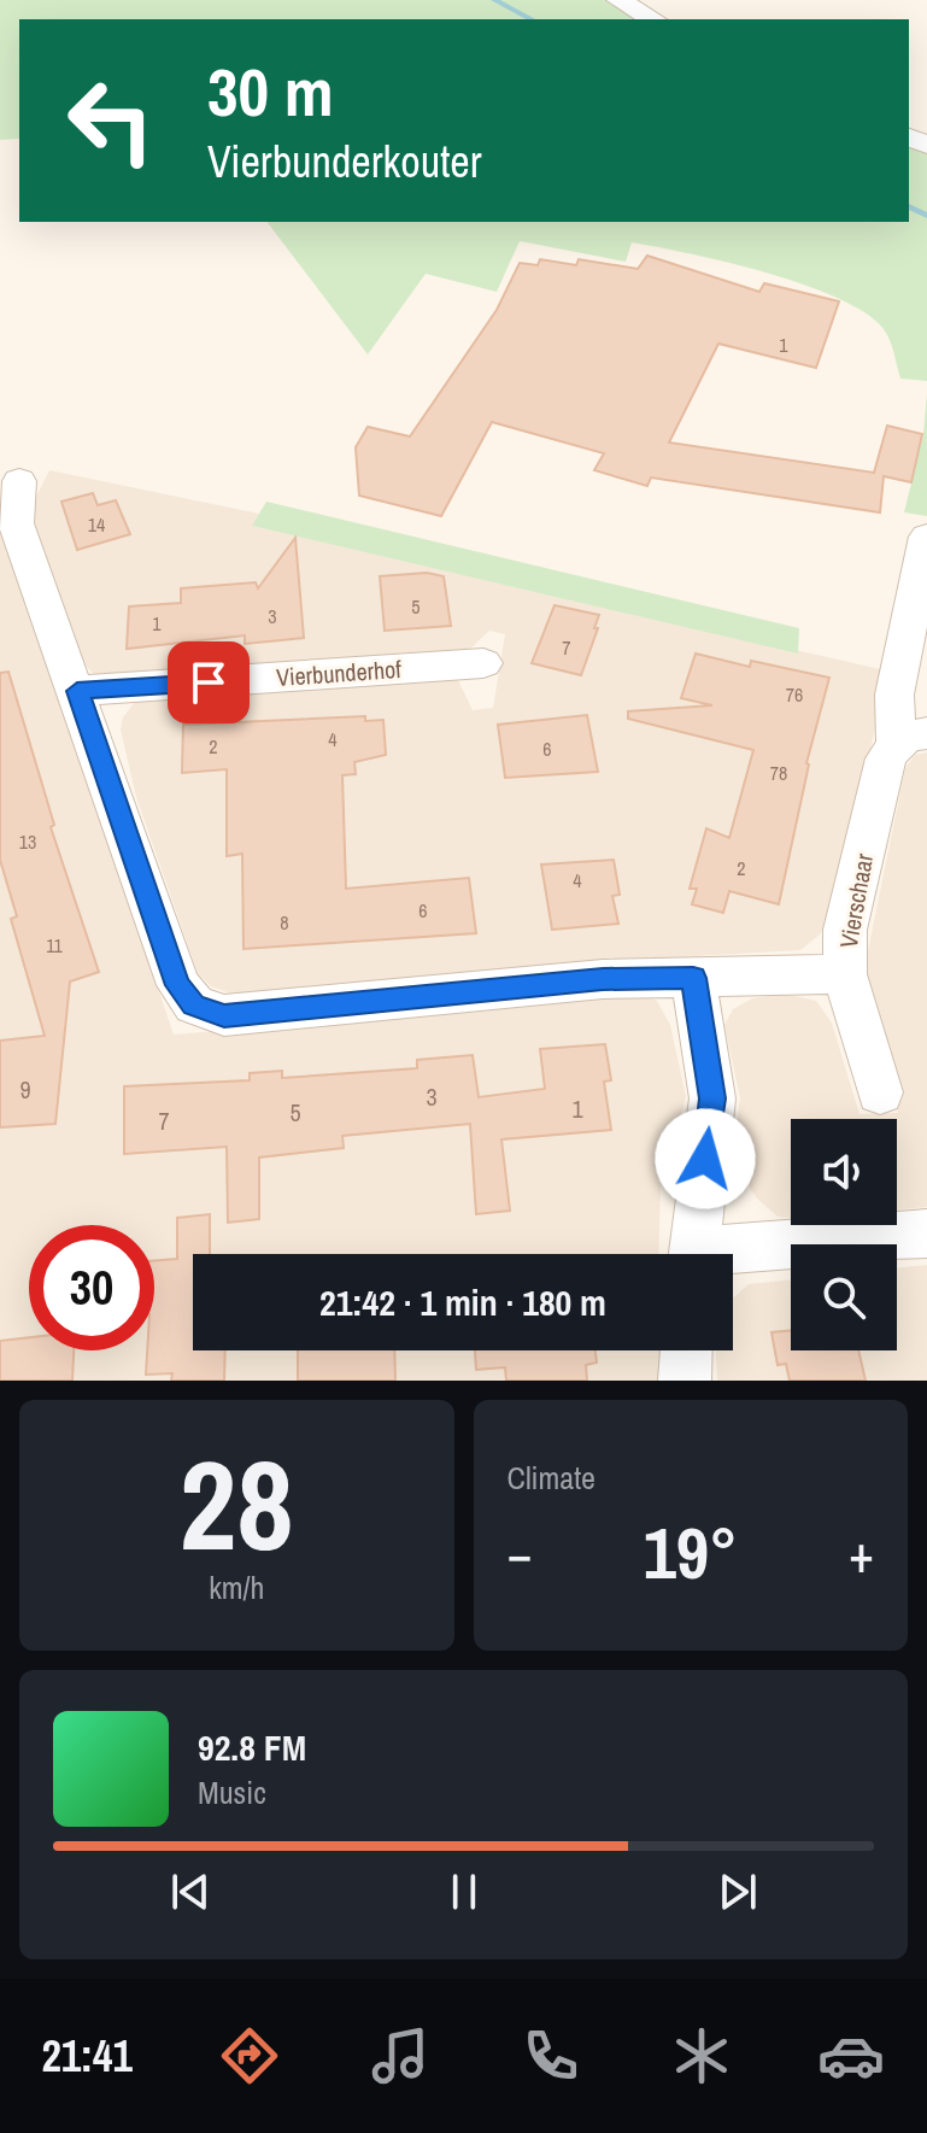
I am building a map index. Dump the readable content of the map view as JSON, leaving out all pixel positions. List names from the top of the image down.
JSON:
{
  "streets": {
    "street": ["Vierbunderhof", "Vierschaar"]
  },
  "house_numbers": [
    "1",
    "14",
    "5",
    "3",
    "1",
    "7",
    "76",
    "4",
    "2",
    "6",
    "78",
    "13",
    "2",
    "4",
    "6",
    "8",
    "11",
    "9",
    "3",
    "1",
    "5",
    "7"
  ],
  "page": {
    "turn": ["30 m", "Vierbunderkouter"],
    "limit": "30",
    "trip": "21:42 · 1 min · 180 m",
    "tile": [
      ["28", "km/h"],
      "Climate"
    ],
    "heat": ["−", "19°", "+"],
    "song": ["92.8 FM", "Music"],
    "tabs": "21:41"
  }
}
